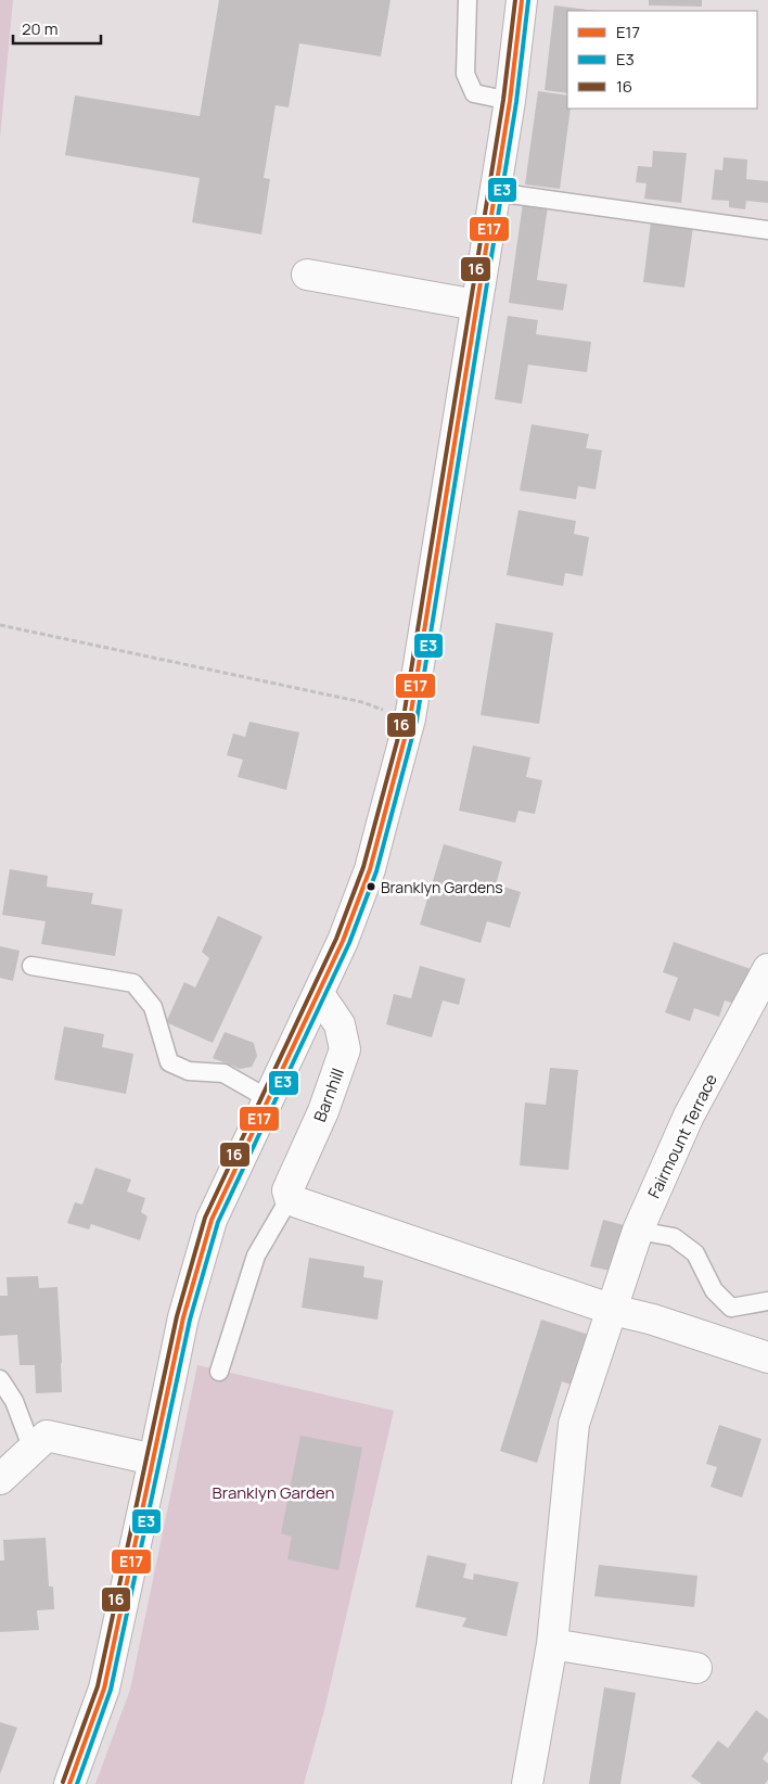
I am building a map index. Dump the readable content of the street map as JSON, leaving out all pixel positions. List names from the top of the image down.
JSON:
{
  "streets": {
    "street": ["Barnhill", "Fairmount Terrace"]
  },
  "parks": ["Branklyn Garden"],
  "places": ["Branklyn Gardens"],
  "lines": ["transit line E17", "transit line 16", "transit line E3"],
  "legend": ["E17", "E3", "16"],
  "scale_bar": "20 m"
}
